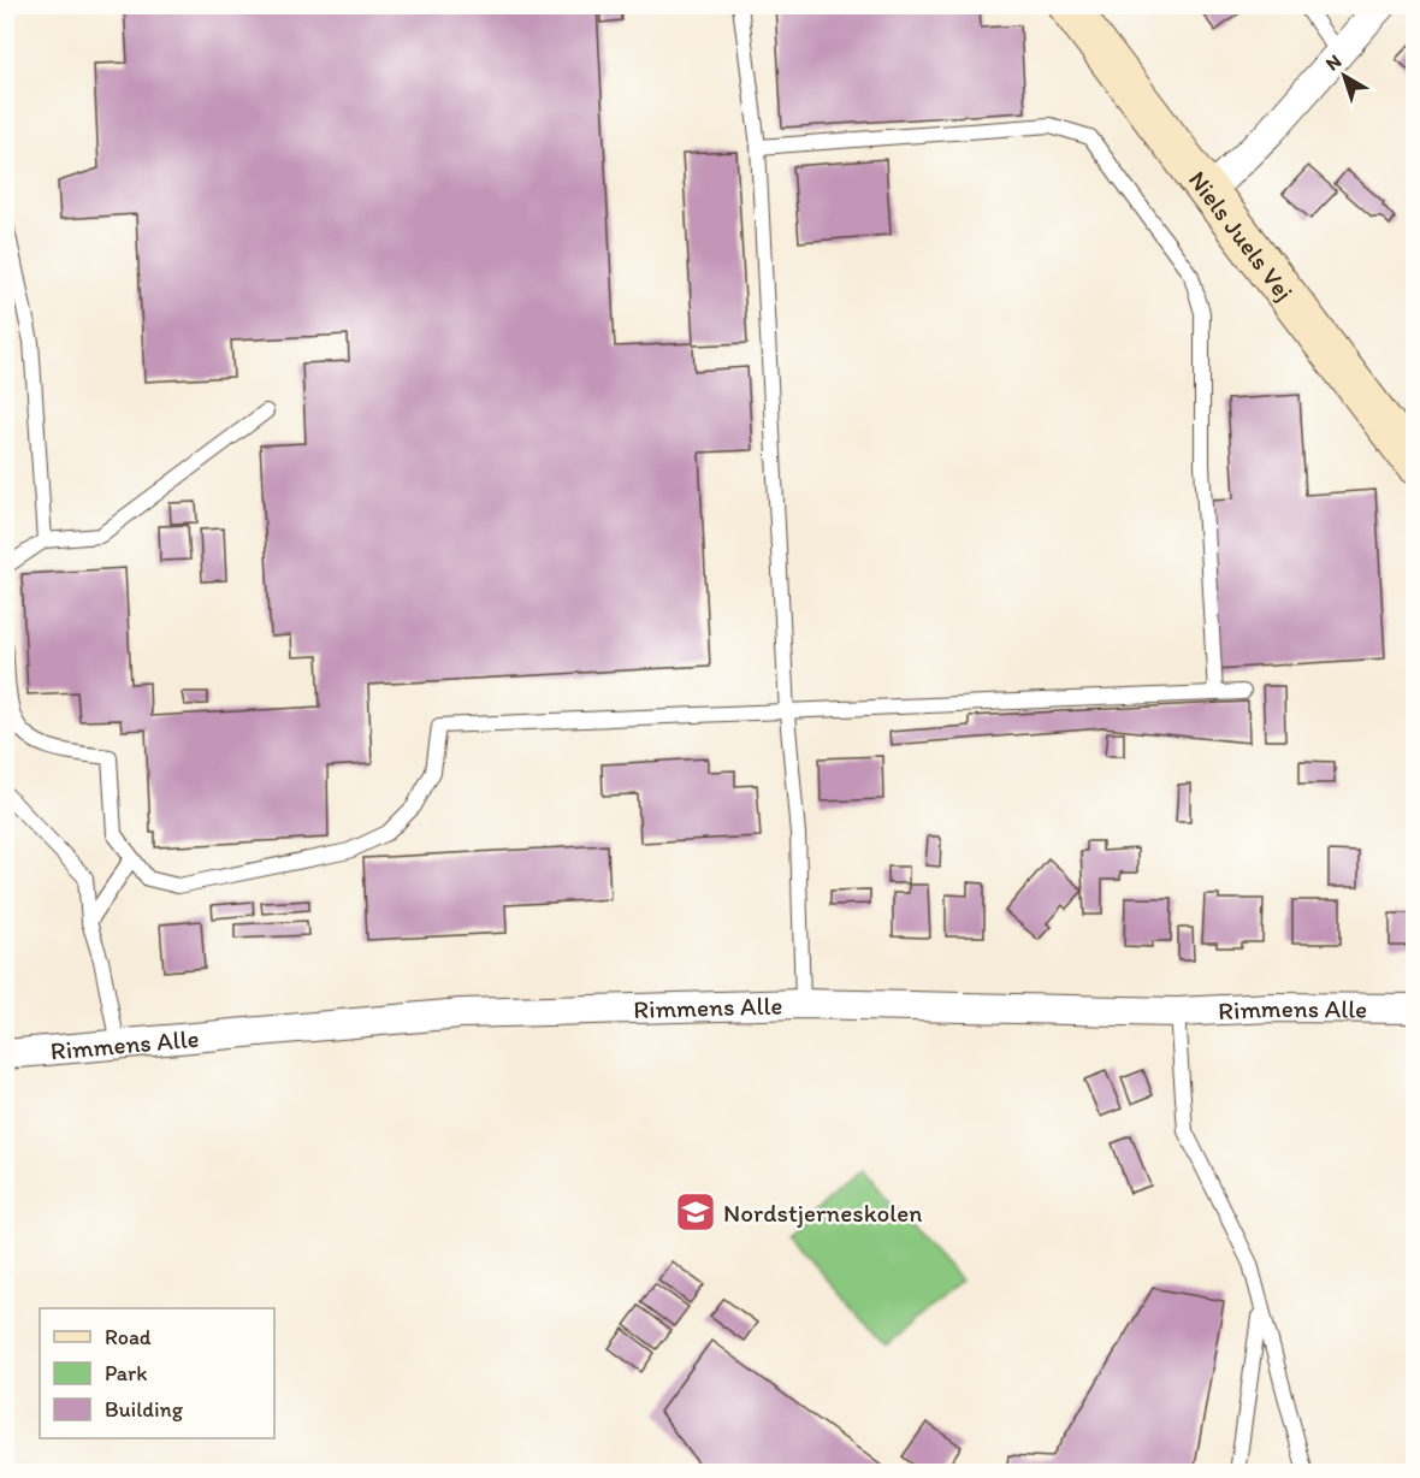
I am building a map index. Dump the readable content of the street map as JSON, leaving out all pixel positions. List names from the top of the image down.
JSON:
{
  "streets": {
    "street": ["Niels Juels Vej", "Rimmens Alle"]
  },
  "places": {
    "school or university": ["Nordstjerneskolen"]
  },
  "legend": ["Road", "Park", "Building"],
  "north": "top left"
}
